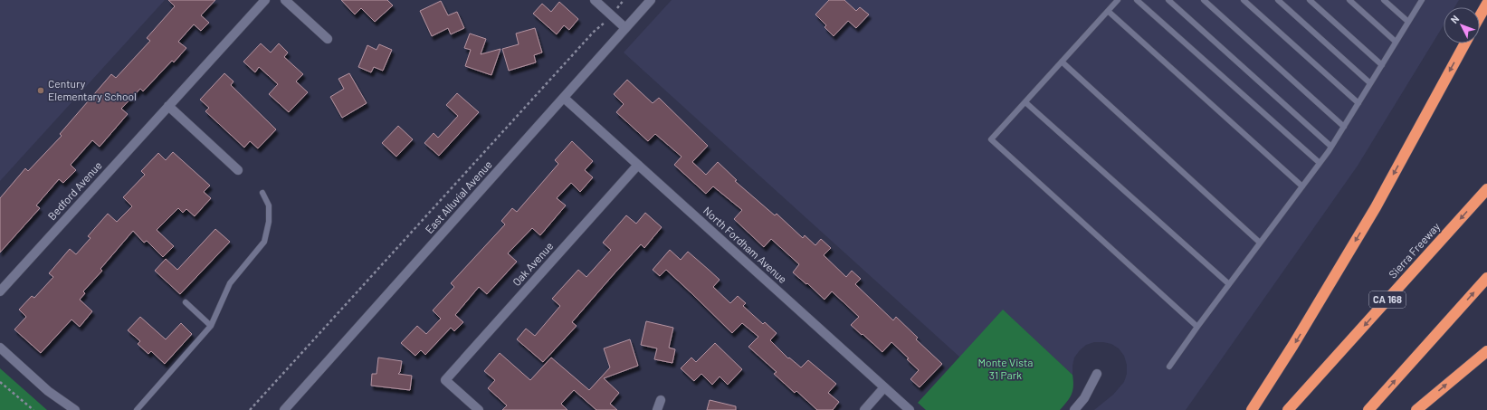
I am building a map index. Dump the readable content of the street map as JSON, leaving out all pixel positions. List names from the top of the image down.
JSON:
{
  "streets": {
    "highway": ["Sierra Freeway", "CA 168"],
    "street": [
      "Bedford Avenue",
      "East Alluvial Avenue",
      "North Fordham Avenue",
      "Oak Avenue"
    ]
  },
  "crossings": [
    ["East Alluvial Avenue", "North Fordham Avenue"],
    ["North Fordham Avenue", "Oak Avenue"]
  ],
  "parks": ["Monte Vista 31 Park"],
  "places": ["Century Elementary School"],
  "north": "top left"
}
